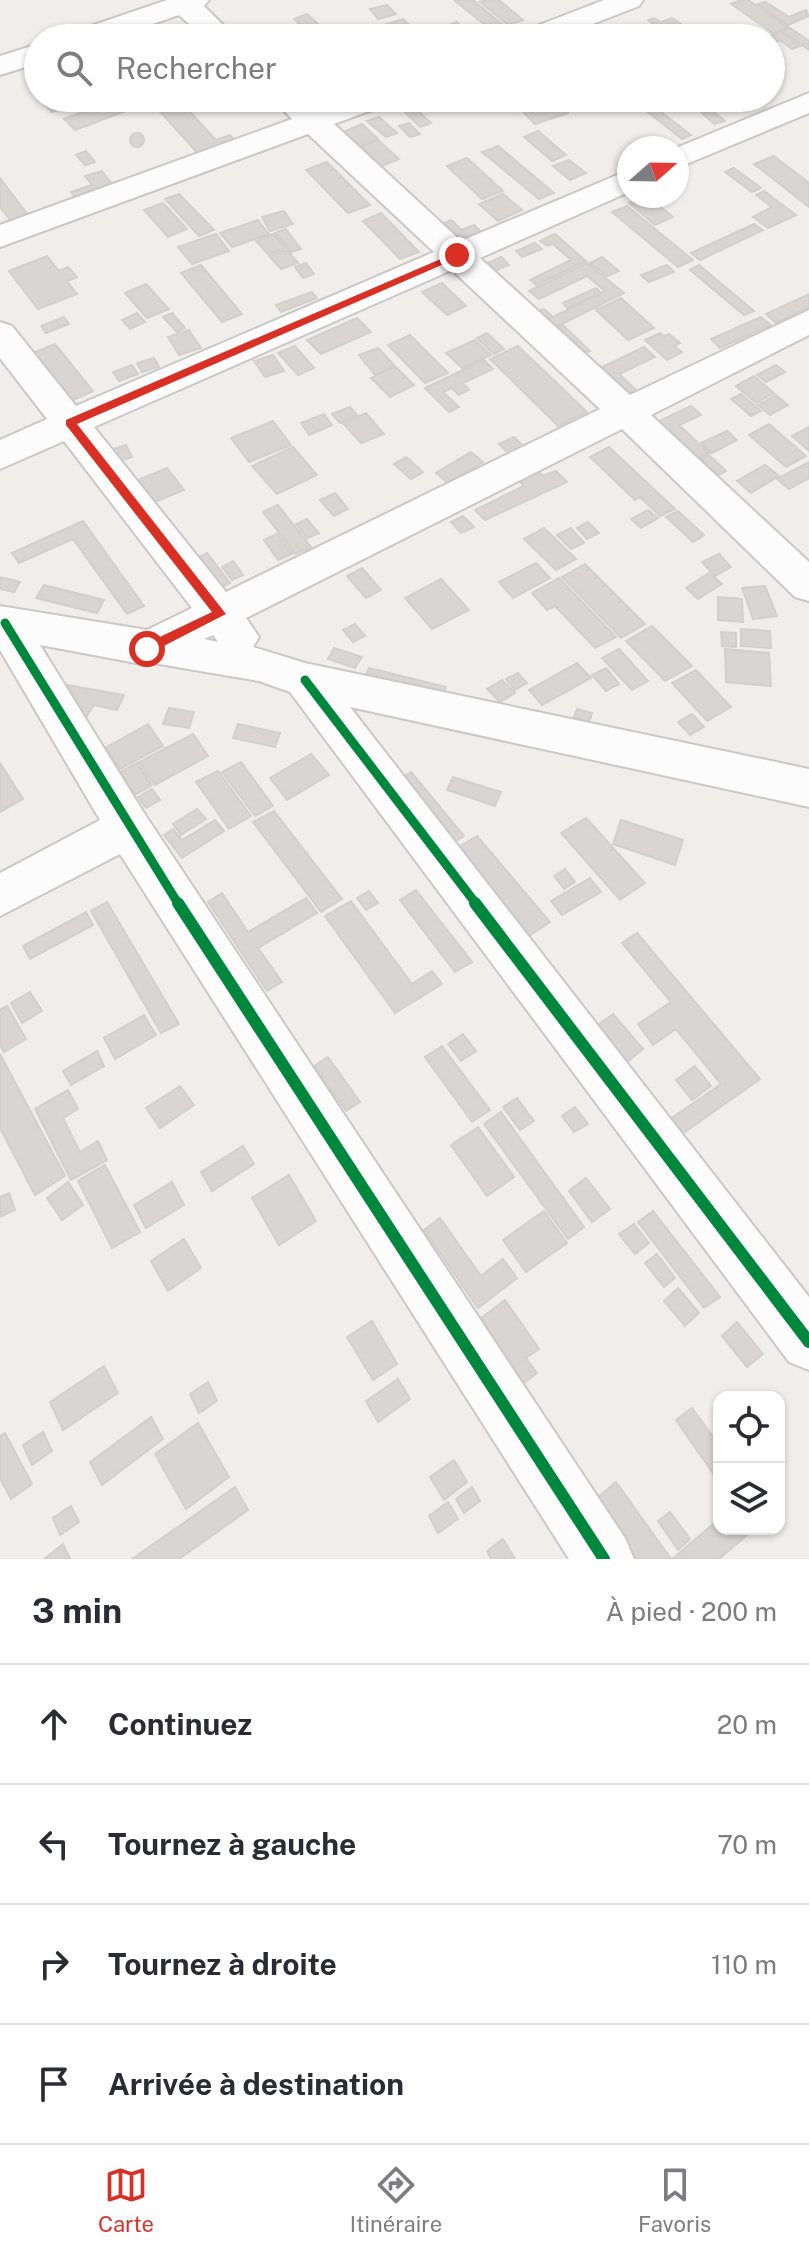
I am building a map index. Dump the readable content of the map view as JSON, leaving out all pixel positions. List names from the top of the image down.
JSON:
{
  "north": "right",
  "page": {
    "search": "Rechercher",
    "heading": ["3 min", "À pied · 200 m"],
    "list": [
      ["Continuez", "20 m"],
      ["Tournez à gauche", "70 m"],
      ["Tournez à droite", "110 m"],
      "Arrivée à destination"
    ],
    "nav": ["Carte", "Itinéraire", "Favoris"]
  }
}
